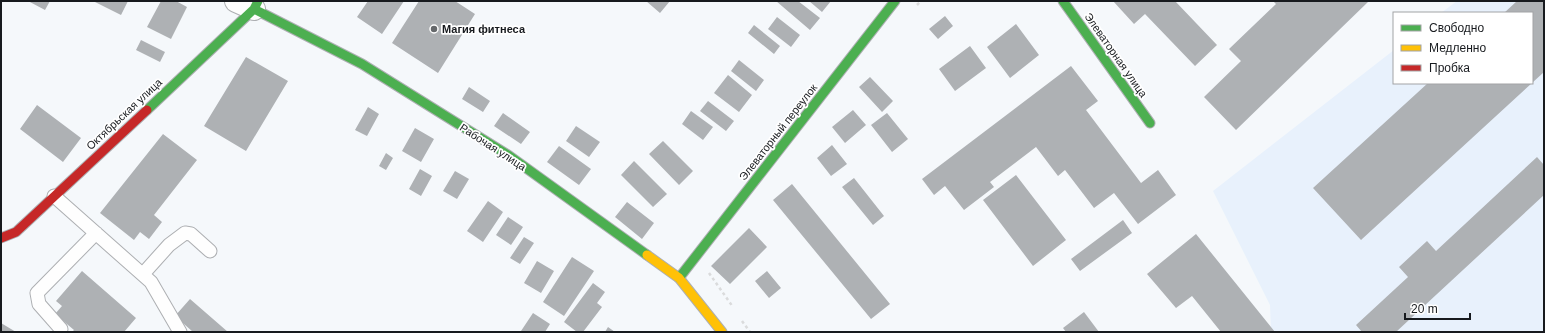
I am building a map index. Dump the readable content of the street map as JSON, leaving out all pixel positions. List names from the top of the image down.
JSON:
{
  "streets": {
    "street": [
      "Элеваторная улица",
      "Октябрьская улица",
      "Элеваторный переулок",
      "Рабочая улица"
    ]
  },
  "crossings": [
    ["Октябрьская улица", "Рабочая улица"],
    ["Элеваторный переулок", "Рабочая улица"]
  ],
  "places": ["Магия фитнеса"],
  "legend": ["Свободно", "Медленно", "Пробка"],
  "scale_bar": "20 m"
}
